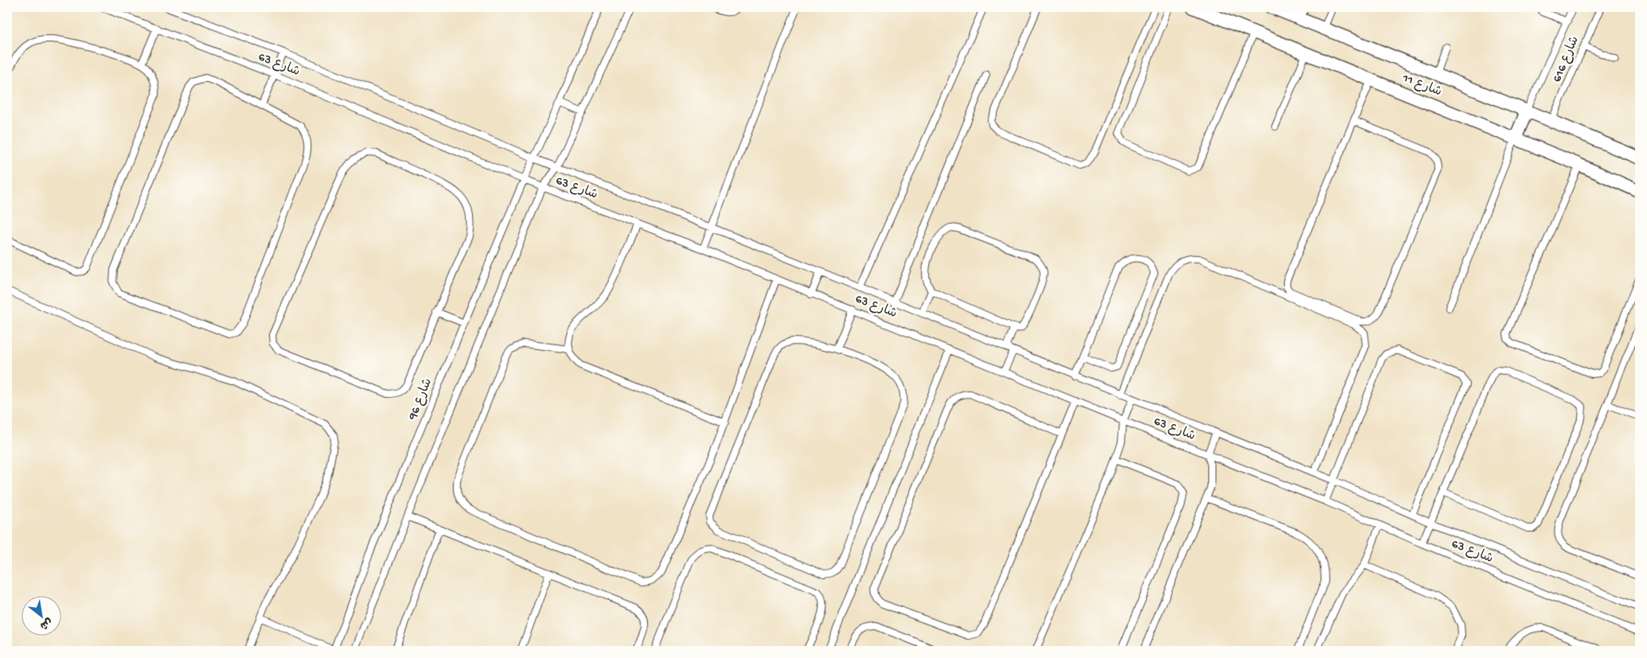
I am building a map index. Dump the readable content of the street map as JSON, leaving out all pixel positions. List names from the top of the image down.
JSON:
{
  "streets": {
    "street": ["شارع 11"],
    "lane": ["شارع 616", "شارع 63", "شارع 96"]
  },
  "crossings": [
    ["شارع 616", "شارع 11"],
    ["شارع 63", "شارع 96"]
  ],
  "north": "bottom right"
}
